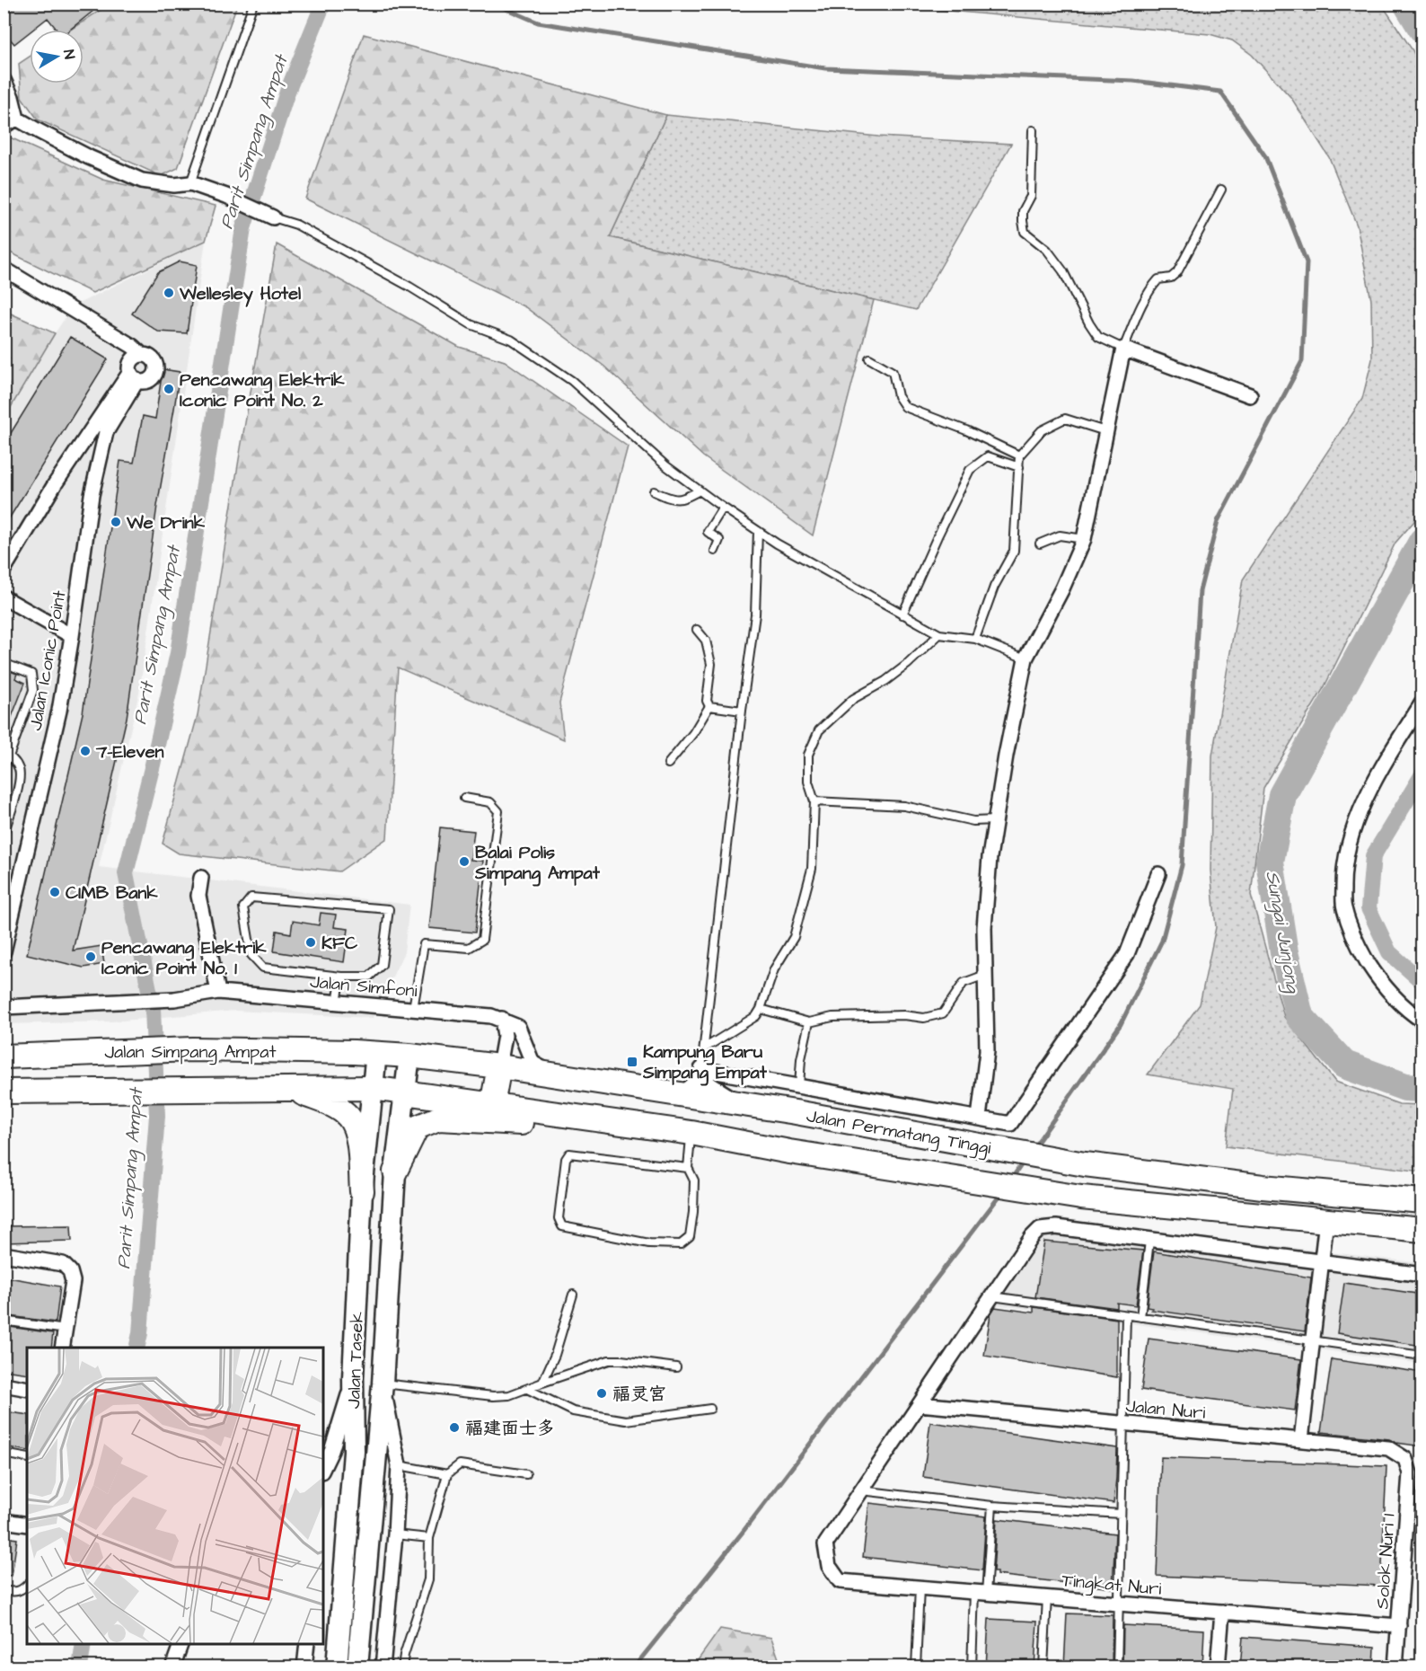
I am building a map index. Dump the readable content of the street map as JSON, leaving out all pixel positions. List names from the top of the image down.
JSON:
{
  "streets": {
    "highway": ["Jalan Simpang Ampat", "Jalan Permatang Tinggi"],
    "main road": ["Jalan Tasek"],
    "street": [
      "Jalan Iconic Point",
      "Jalan Simfoni",
      "Jalan Nuri",
      "Solok Nuri 1",
      "Tingkat Nuri"
    ]
  },
  "crossings": [
    ["Jalan Simpang Ampat", "Jalan Permatang Tinggi"],
    ["Jalan Simpang Ampat", "Jalan Tasek"],
    ["Jalan Permatang Tinggi", "Jalan Tasek"],
    ["Jalan Nuri", "Solok Nuri 1"],
    ["Solok Nuri 1", "Tingkat Nuri"]
  ],
  "water": ["Parit Simpang Ampat", "Sungai Junjong"],
  "places": {
    "other": [
      "Wellesley Hotel",
      "Pencawang Elektrik Iconic Point No. 2",
      "We Drink",
      "7-Eleven",
      "Balai Polis Simpang Ampat",
      "CIMB Bank",
      "KFC",
      "Pencawang Elektrik Iconic Point No. 1",
      "福灵宫",
      "福建面士多"
    ],
    "transit": ["Kampung Baru Simpang Empat"]
  },
  "north": "right"
}
